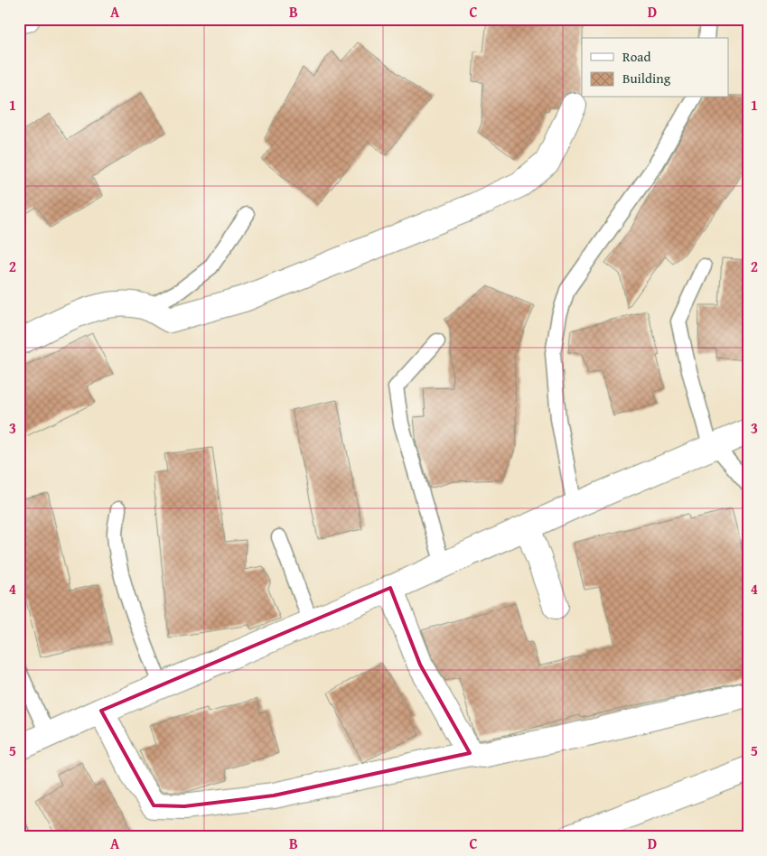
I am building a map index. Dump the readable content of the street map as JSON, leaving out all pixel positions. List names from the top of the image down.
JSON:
{
  "legend": ["Road", "Building"],
  "grid": {
    "columns": [
      "A",
      "B",
      "C",
      "D"
    ],
    "rows": [
      "1",
      "2",
      "3",
      "4",
      "5"
    ]
  }
}
